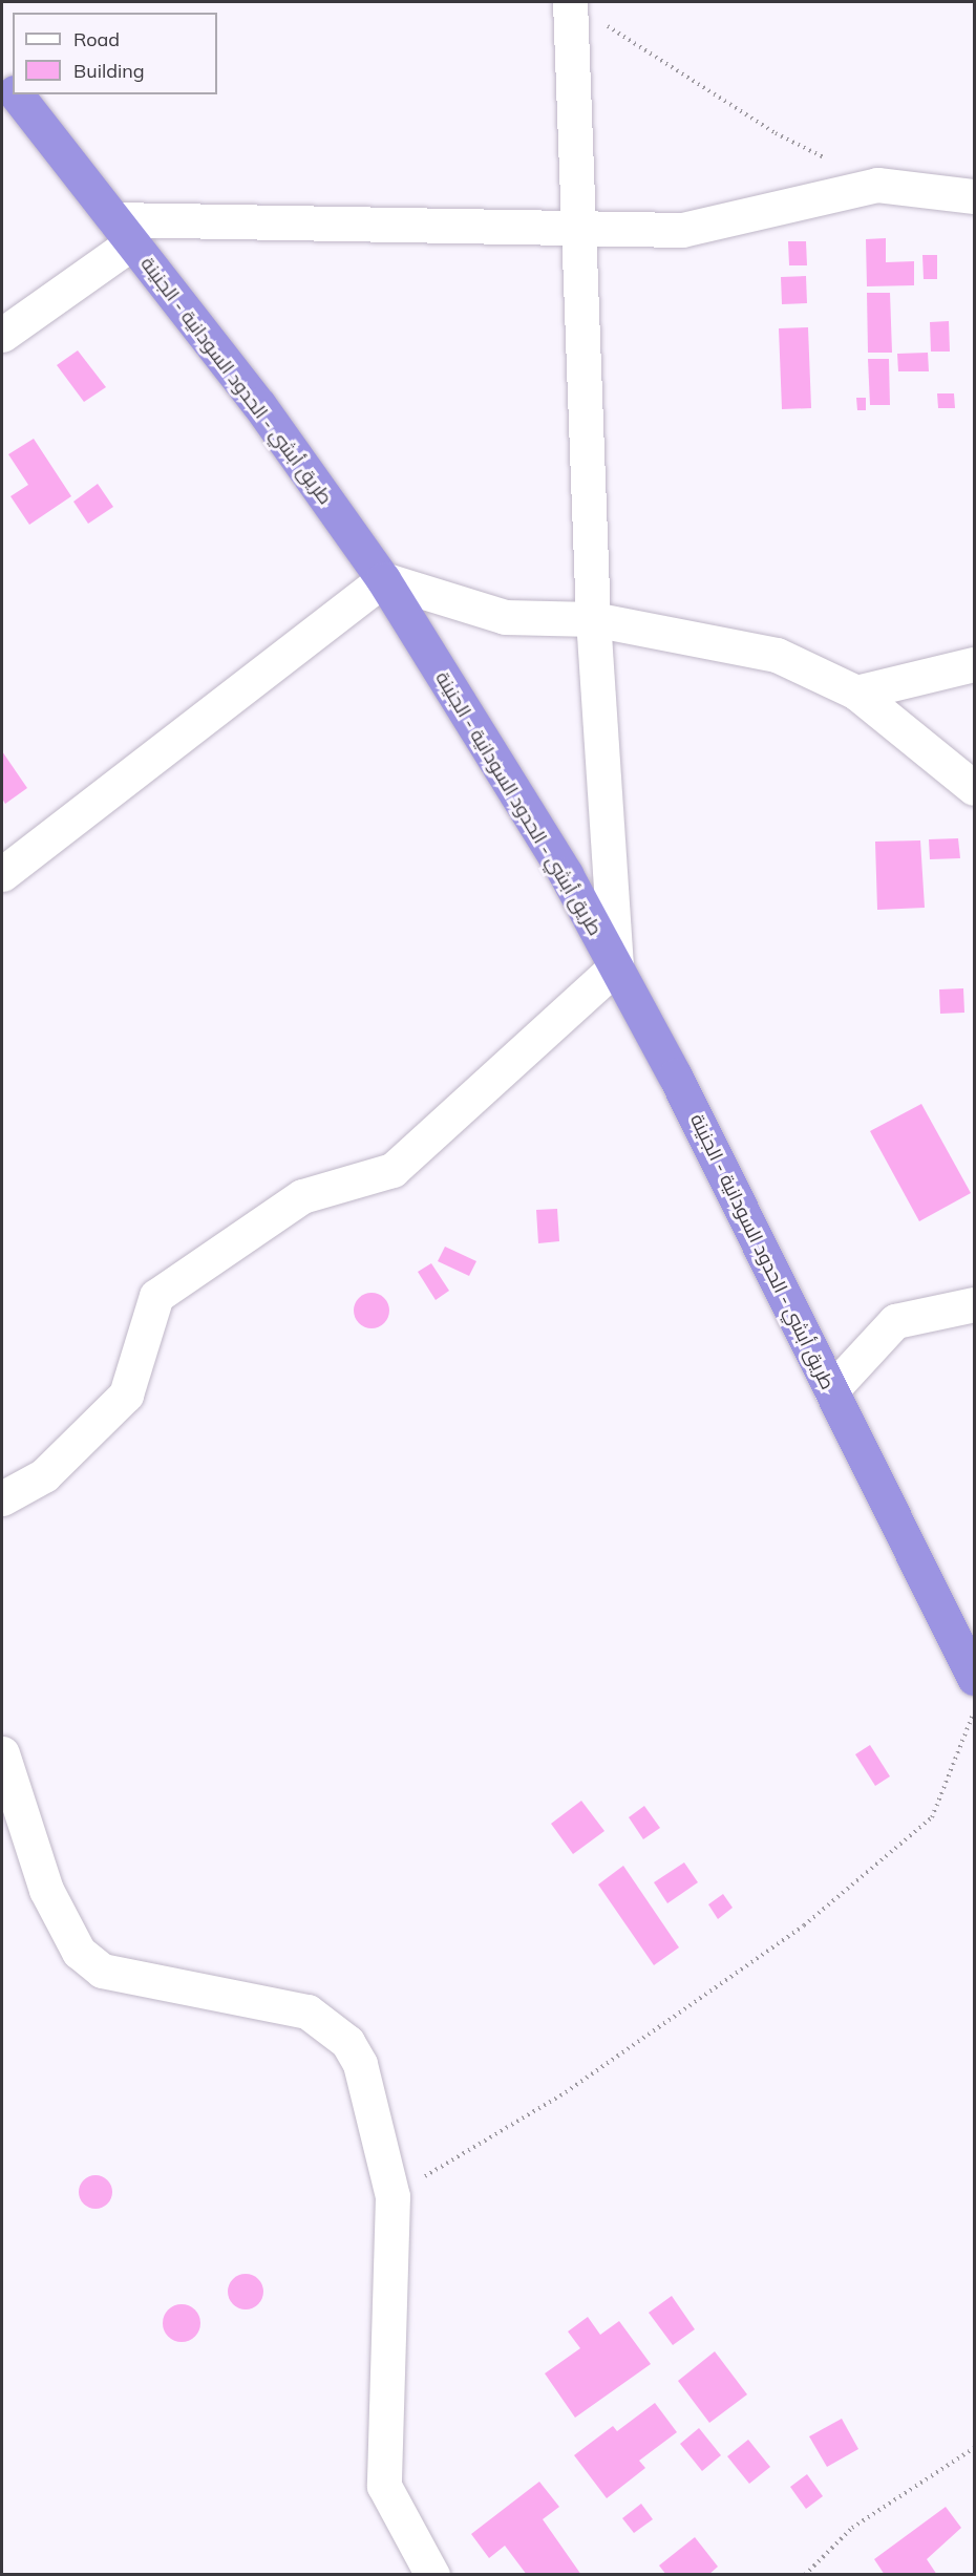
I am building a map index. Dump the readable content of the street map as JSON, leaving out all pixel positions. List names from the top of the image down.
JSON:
{
  "streets": {
    "highway": ["طريق أبشي - الحدود السودانية - الجنينة"]
  },
  "legend": ["Road", "Building"]
}
